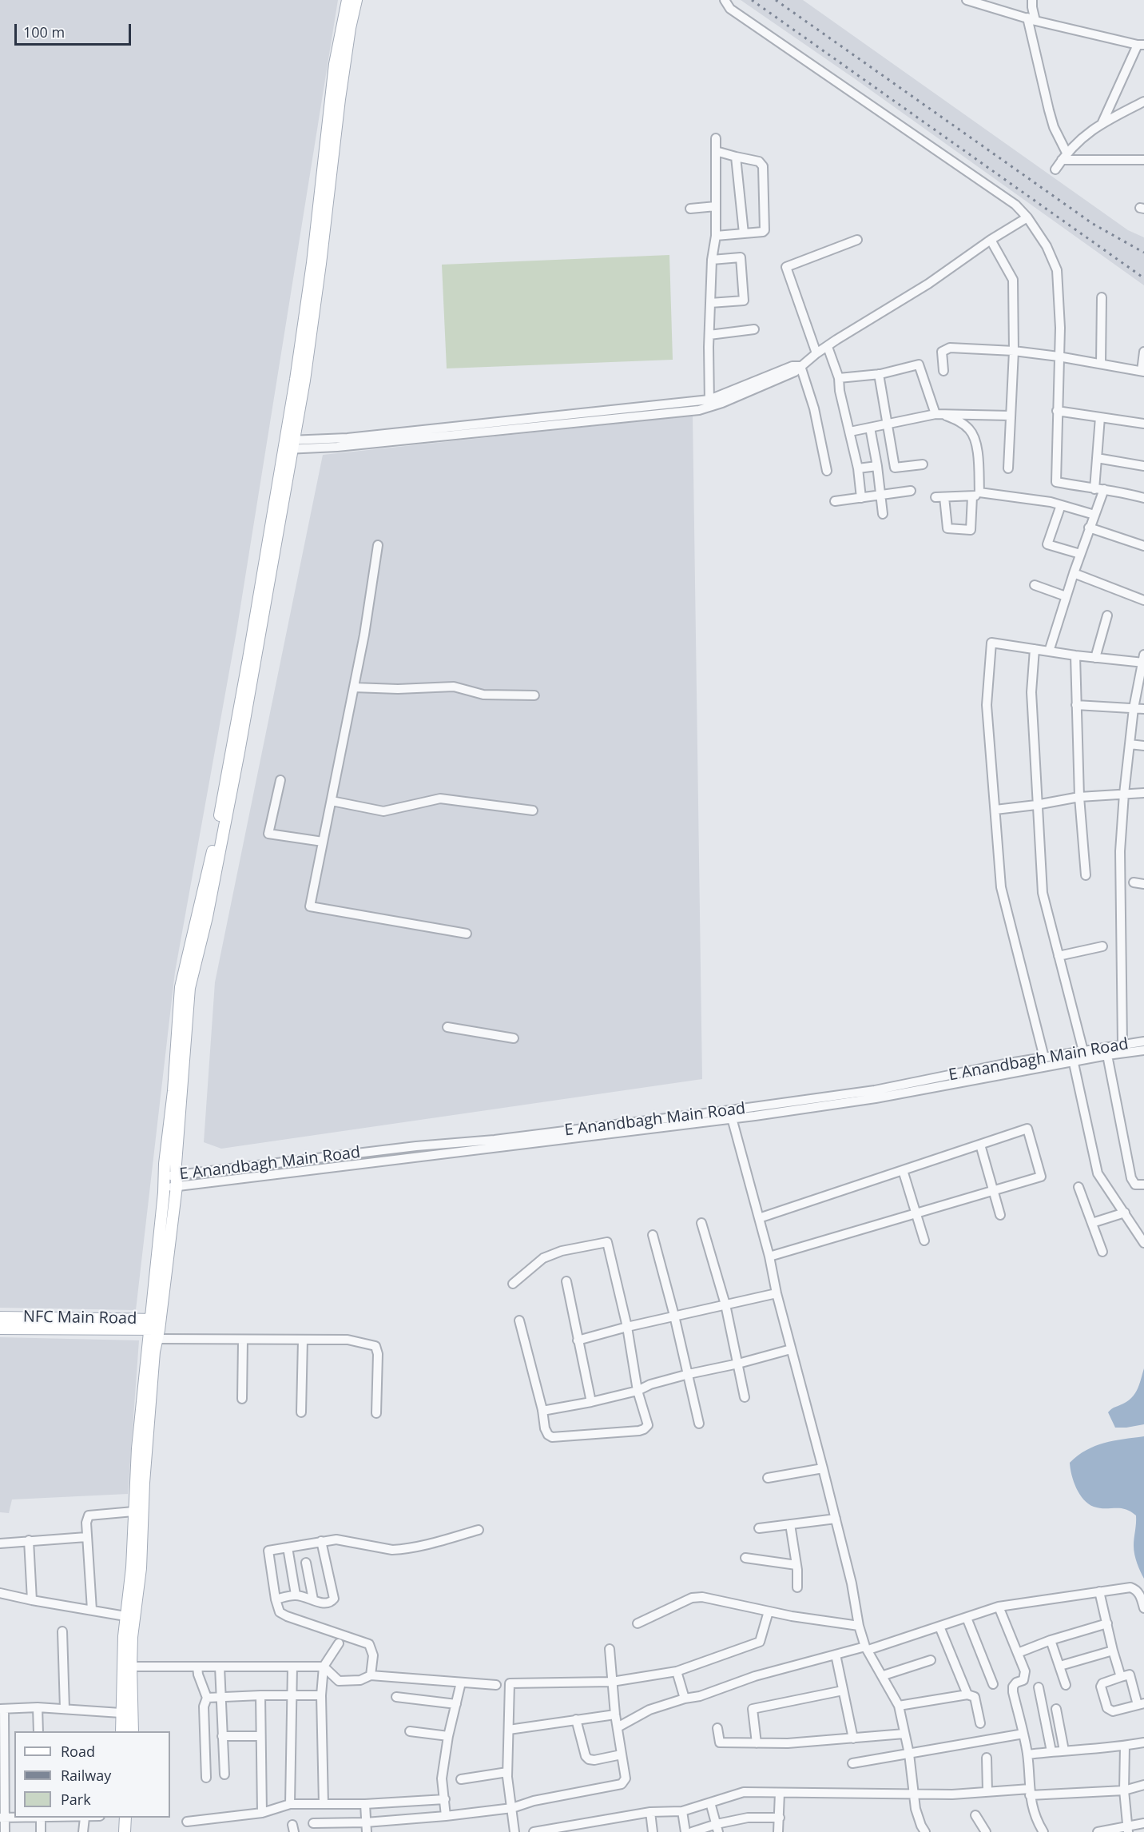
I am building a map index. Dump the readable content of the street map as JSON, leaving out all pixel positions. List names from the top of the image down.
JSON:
{
  "streets": {
    "main road": ["NFC Main Road"],
    "street": ["E Anandbagh Main Road"]
  },
  "legend": ["Road", "Railway", "Park"],
  "scale_bar": "100 m"
}
